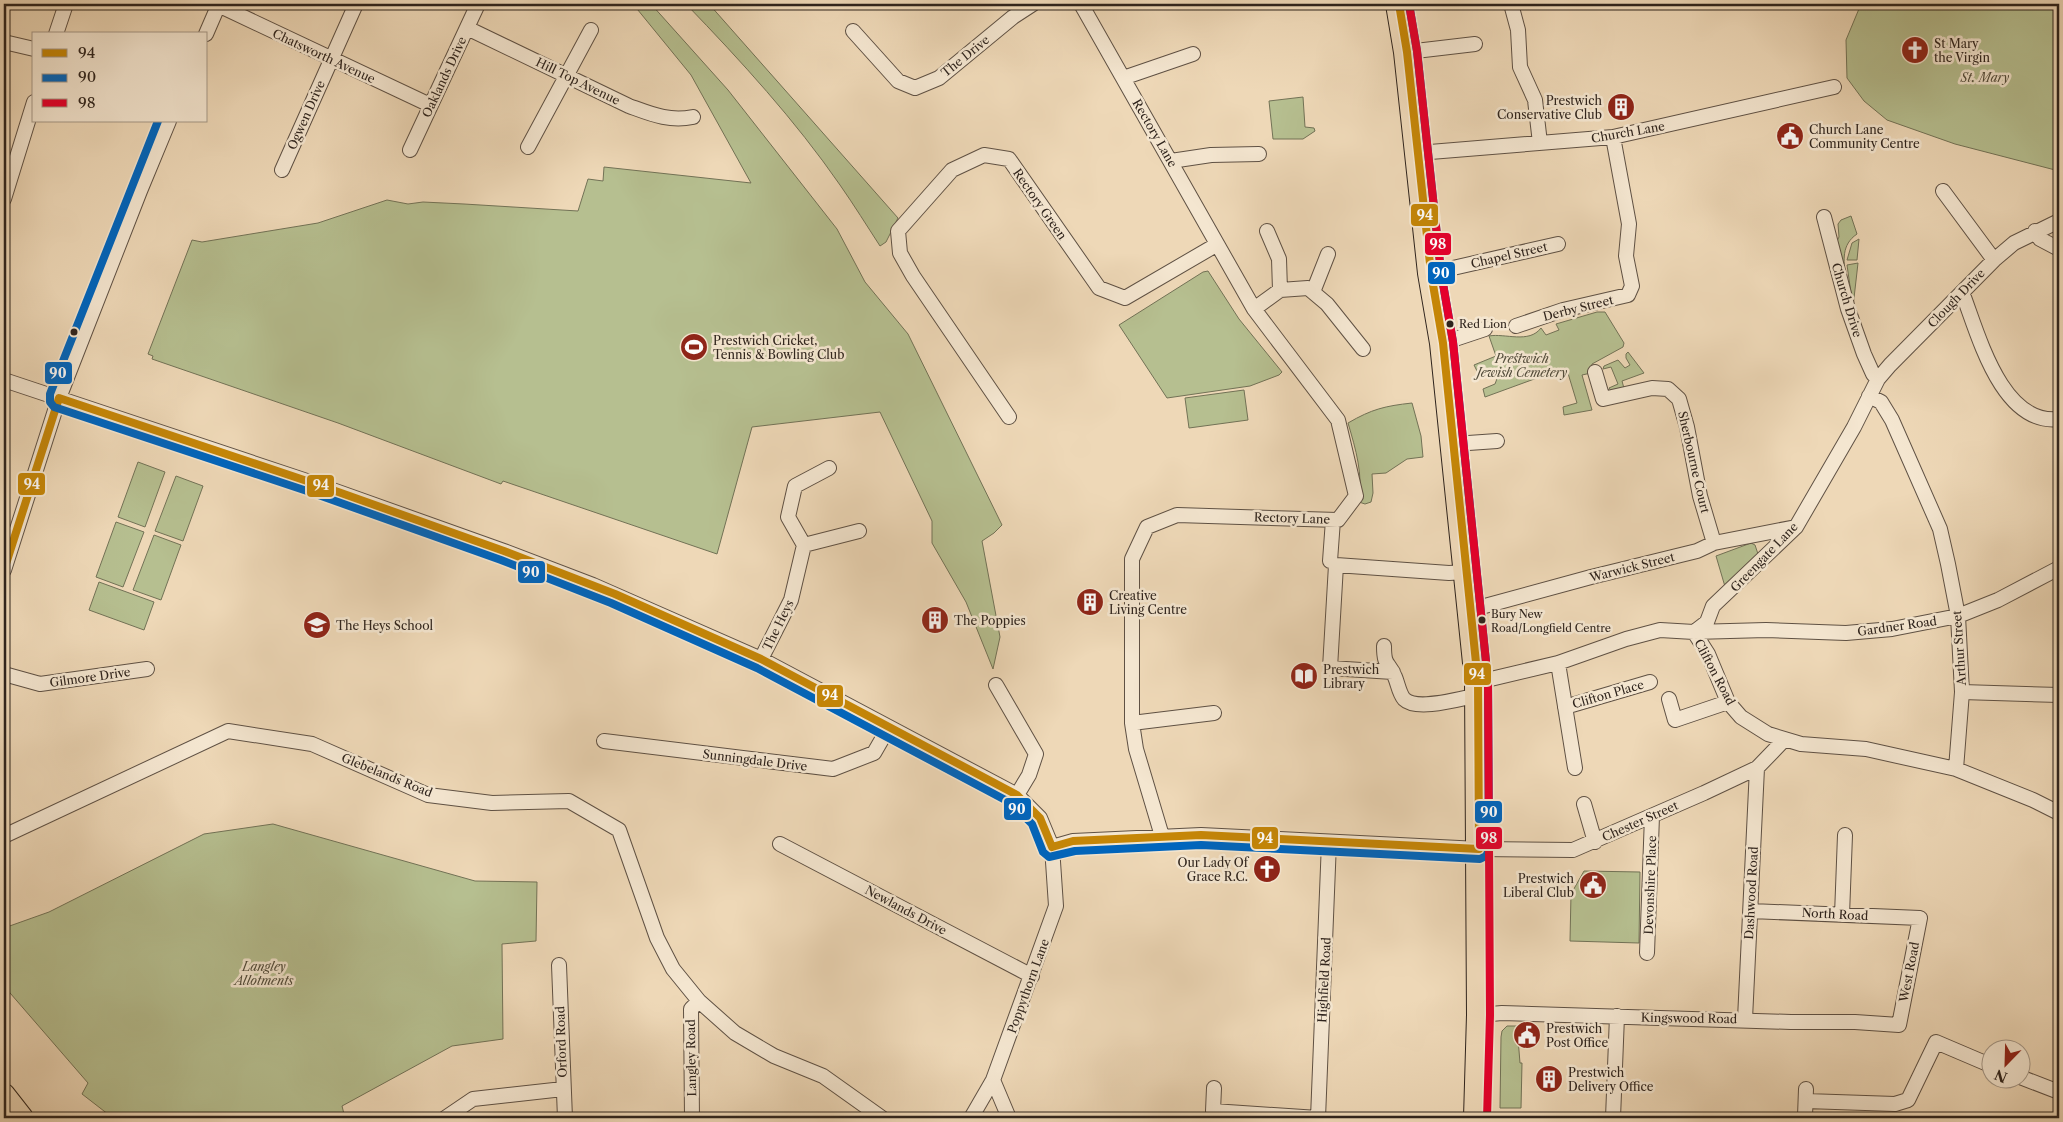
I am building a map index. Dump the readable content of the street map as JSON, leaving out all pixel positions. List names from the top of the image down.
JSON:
{
  "streets": {
    "street": [
      "Chatsworth Avenue",
      "The Drive",
      "Oaklands Drive",
      "Hill Top Avenue",
      "Ogwen Drive",
      "Church Lane",
      "Rectory Lane",
      "Rectory Green",
      "Chapel Street",
      "Clough Drive",
      "Church Drive",
      "Derby Street",
      "Sherbourne Court",
      "Greengate Lane",
      "Warwick Street",
      "The Heys",
      "Gardner Road",
      "Arthur Street",
      "Clifton Road",
      "Gilmore Drive",
      "Clifton Place",
      "Sunningdale Drive",
      "Glebelands Road",
      "Chester Street",
      "Devonshire Place",
      "Dashwood Road",
      "Newlands Drive",
      "North Road",
      "West Road",
      "Highfield Road",
      "Poppythorn Lane",
      "Kingswood Road",
      "Orford Road",
      "Langley Road"
    ]
  },
  "crossings": [
    ["Chatsworth Avenue", "Oaklands Drive"],
    ["Chatsworth Avenue", "Ogwen Drive"],
    ["Oaklands Drive", "Hill Top Avenue"],
    ["Church Lane", "Derby Street"],
    ["Rectory Lane", "Rectory Green"],
    ["Rectory Lane", "Chester Street"],
    ["Clough Drive", "Church Drive"],
    ["Clough Drive", "Greengate Lane"],
    ["Clough Drive", "Arthur Street"],
    ["Sherbourne Court", "Warwick Street"],
    ["Greengate Lane", "Warwick Street"],
    ["Greengate Lane", "Gardner Road"],
    ["Greengate Lane", "Arthur Street"],
    ["Greengate Lane", "Clifton Road"],
    ["The Heys", "Poppythorn Lane"],
    ["Gardner Road", "Arthur Street"],
    ["Gardner Road", "Clifton Road"],
    ["Arthur Street", "Clifton Road"],
    ["Clifton Road", "Chester Street"],
    ["Sunningdale Drive", "Poppythorn Lane"],
    ["Glebelands Road", "Langley Road"],
    ["Chester Street", "Devonshire Place"],
    ["Chester Street", "Dashwood Road"],
    ["Chester Street", "Highfield Road"],
    ["Chester Street", "Poppythorn Lane"],
    ["Dashwood Road", "North Road"],
    ["Dashwood Road", "Kingswood Road"],
    ["Newlands Drive", "Poppythorn Lane"],
    ["North Road", "West Road"],
    ["West Road", "Kingswood Road"]
  ],
  "parks": ["St. Mary", "Prestwich Jewish Cemetery", "Langley Allotments"],
  "places": {
    "church": ["St Mary the Virgin", "Our Lady Of Grace R.C."],
    "building": [
      "Prestwich Conservative Club",
      "Creative Living Centre",
      "The Poppies",
      "Prestwich Delivery Office"
    ],
    "public building": ["Church Lane Community Centre", "Prestwich Liberal Club", "Prestwich Post Office"],
    "other": ["Red Lion", "Bury New Road/Longfield Centre"],
    "sports": ["Prestwich Cricket, Tennis & Bowling Club"],
    "school or university": ["The Heys School"],
    "library": ["Prestwich Library"]
  },
  "lines": ["transit line 94", "transit line 90", "transit line 98"],
  "legend": ["94", "90", "98"],
  "north": "bottom left"
}
